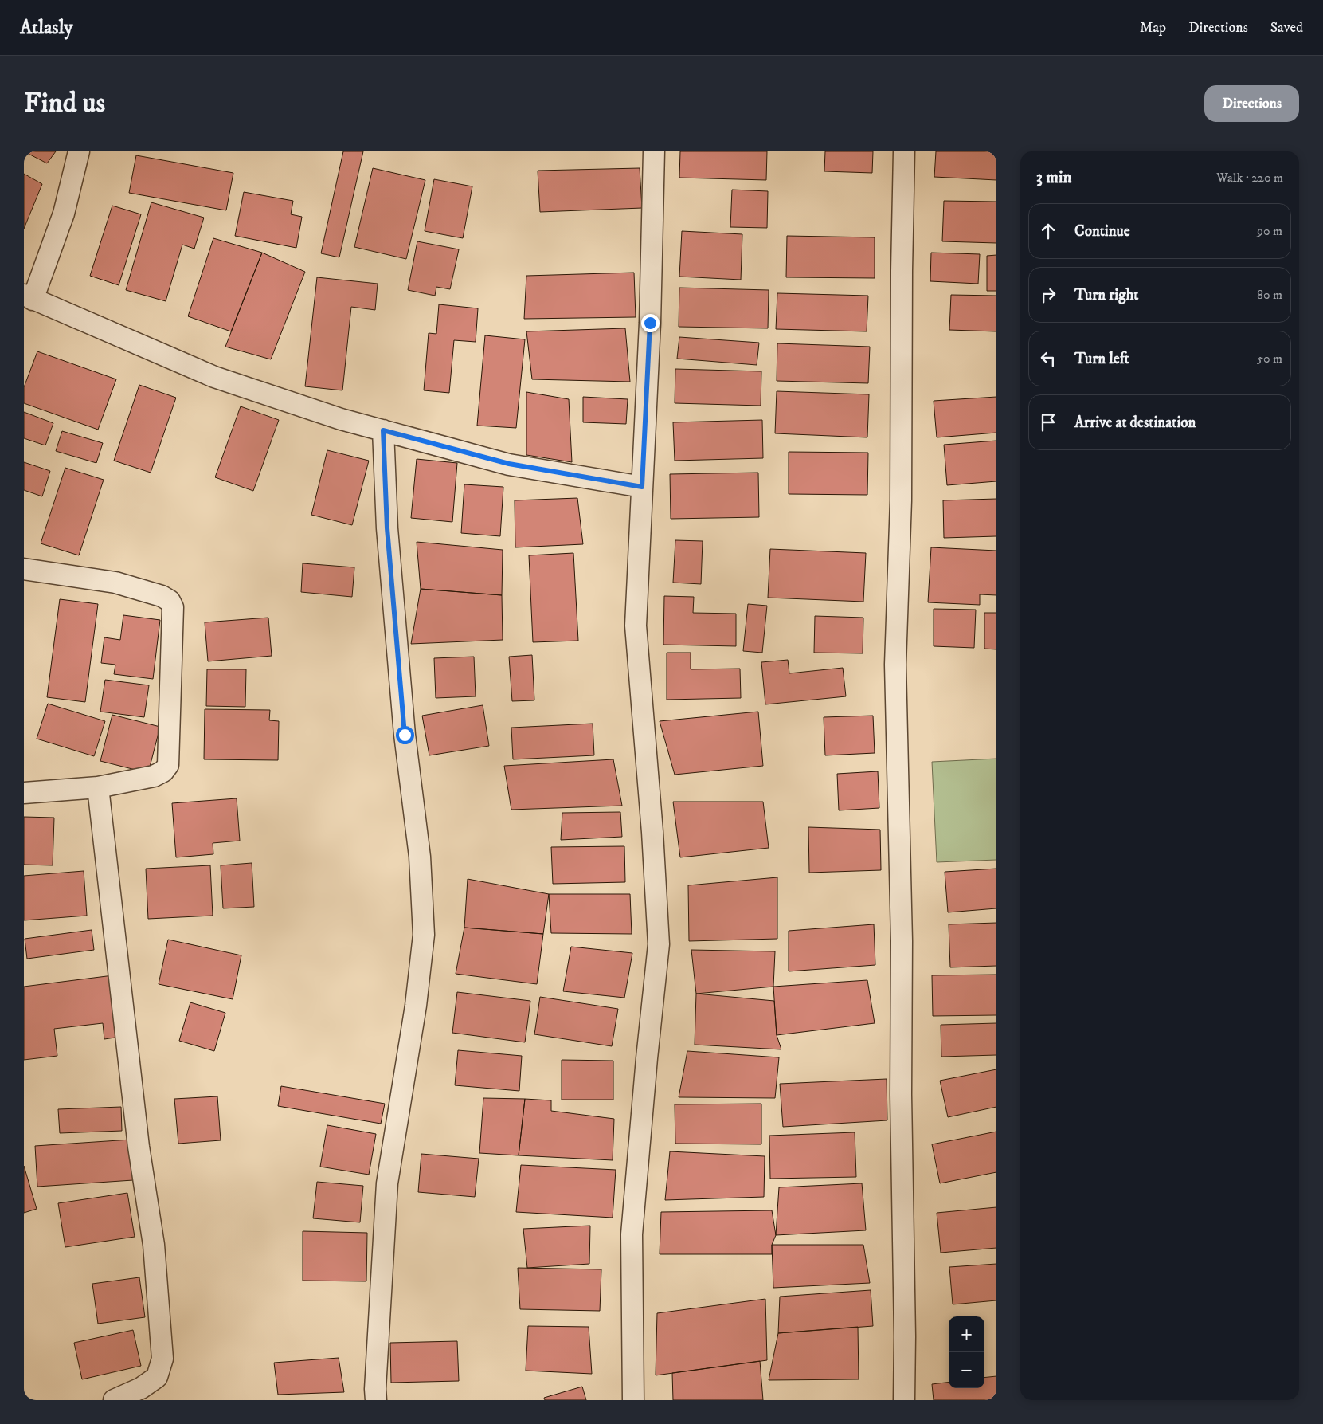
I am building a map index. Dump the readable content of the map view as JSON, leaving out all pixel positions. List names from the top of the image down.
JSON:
{
  "page": {
    "header": "Atlasly",
    "nav": ["Map", "Directions", "Saved"],
    "buttons": "Directions",
    "title": "Find us",
    "heading": ["3 min", "Walk · 220 m"],
    "list": [
      ["Continue", "90 m"],
      ["Turn right", "80 m"],
      ["Turn left", "50 m"],
      "Arrive at destination"
    ],
    "map_buttons": ["+", "−"]
  }
}
